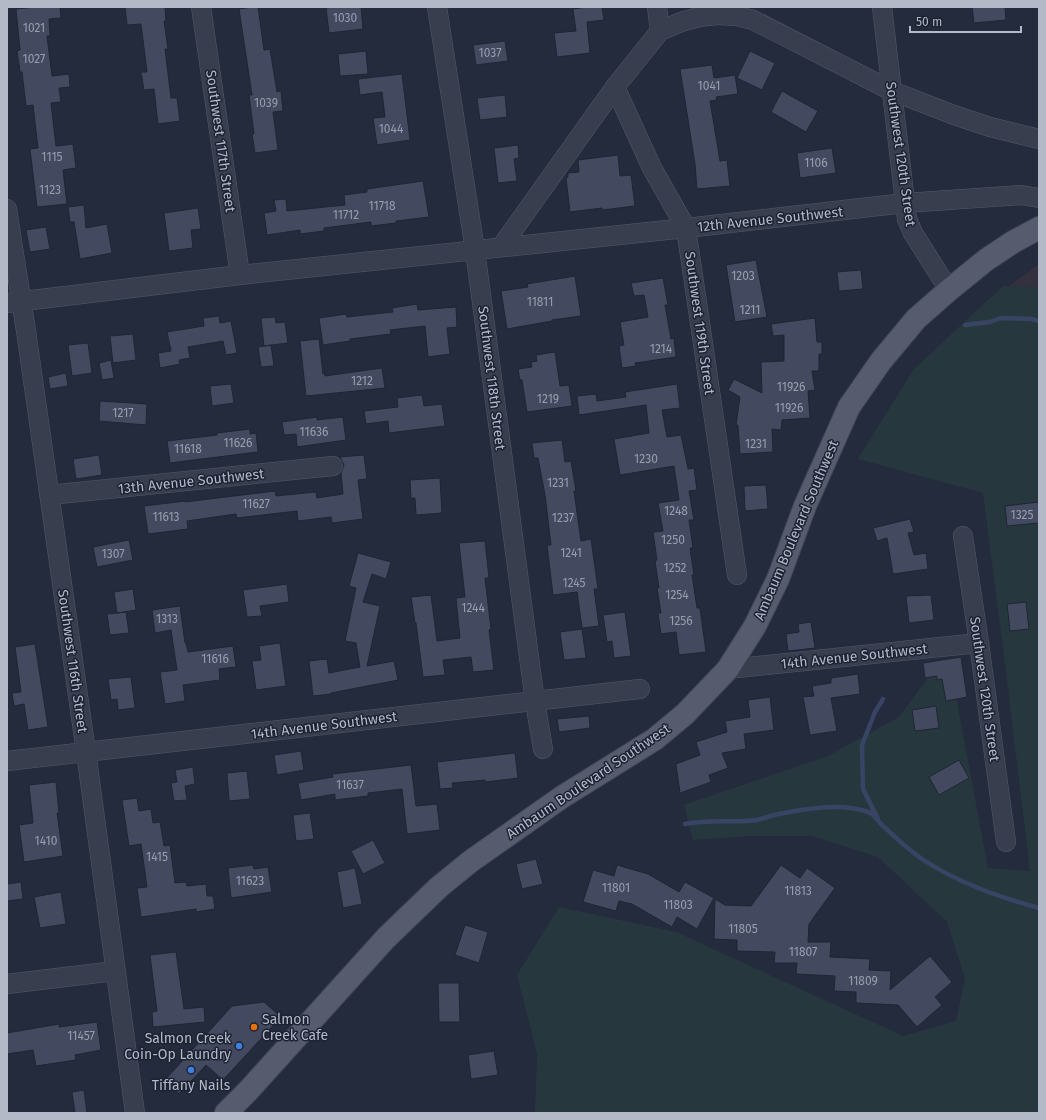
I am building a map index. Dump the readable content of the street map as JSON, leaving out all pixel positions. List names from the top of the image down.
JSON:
{
  "streets": {
    "main road": ["Ambaum Boulevard Southwest"],
    "street": [
      "Southwest 117th Street",
      "Southwest 120th Street",
      "12th Avenue Southwest",
      "Southwest 119th Street",
      "Southwest 118th Street",
      "13th Avenue Southwest",
      "14th Avenue Southwest",
      "Southwest 116th Street"
    ]
  },
  "crossings": [
    ["Southwest 117th Street", "12th Avenue Southwest"],
    ["Southwest 120th Street", "12th Avenue Southwest"],
    ["Southwest 120th Street", "Ambaum Boulevard Southwest"],
    ["Southwest 120th Street", "14th Avenue Southwest"],
    ["12th Avenue Southwest", "Southwest 119th Street"],
    ["12th Avenue Southwest", "Southwest 118th Street"],
    ["12th Avenue Southwest", "Southwest 116th Street"],
    ["Southwest 118th Street", "14th Avenue Southwest"],
    ["13th Avenue Southwest", "Southwest 116th Street"],
    ["Ambaum Boulevard Southwest", "14th Avenue Southwest"],
    ["14th Avenue Southwest", "Southwest 116th Street"]
  ],
  "places": ["Salmon Creek Cafe", "Salmon Creek Coin-Op Laundry", "Tiffany Nails"],
  "house_numbers": [
    "1030",
    "1021",
    "1037",
    "1027",
    "1041",
    "1039",
    "1044",
    "1115",
    "1106",
    "1123",
    "11718",
    "11712",
    "1203",
    "11811",
    "1211",
    "1214",
    "1212",
    "11926",
    "1219",
    "11926",
    "1217",
    "11636",
    "11626",
    "1231",
    "11618",
    "1230",
    "1231",
    "11627",
    "1248",
    "1325",
    "11613",
    "1237",
    "1250",
    "1241",
    "1307",
    "1252",
    "1245",
    "1254",
    "1244",
    "1313",
    "1256",
    "11616",
    "11637",
    "1410",
    "1415",
    "11623",
    "11801",
    "11813",
    "11803",
    "11805",
    "11807",
    "11809",
    "11457"
  ],
  "scale_bar": "50 m"
}
